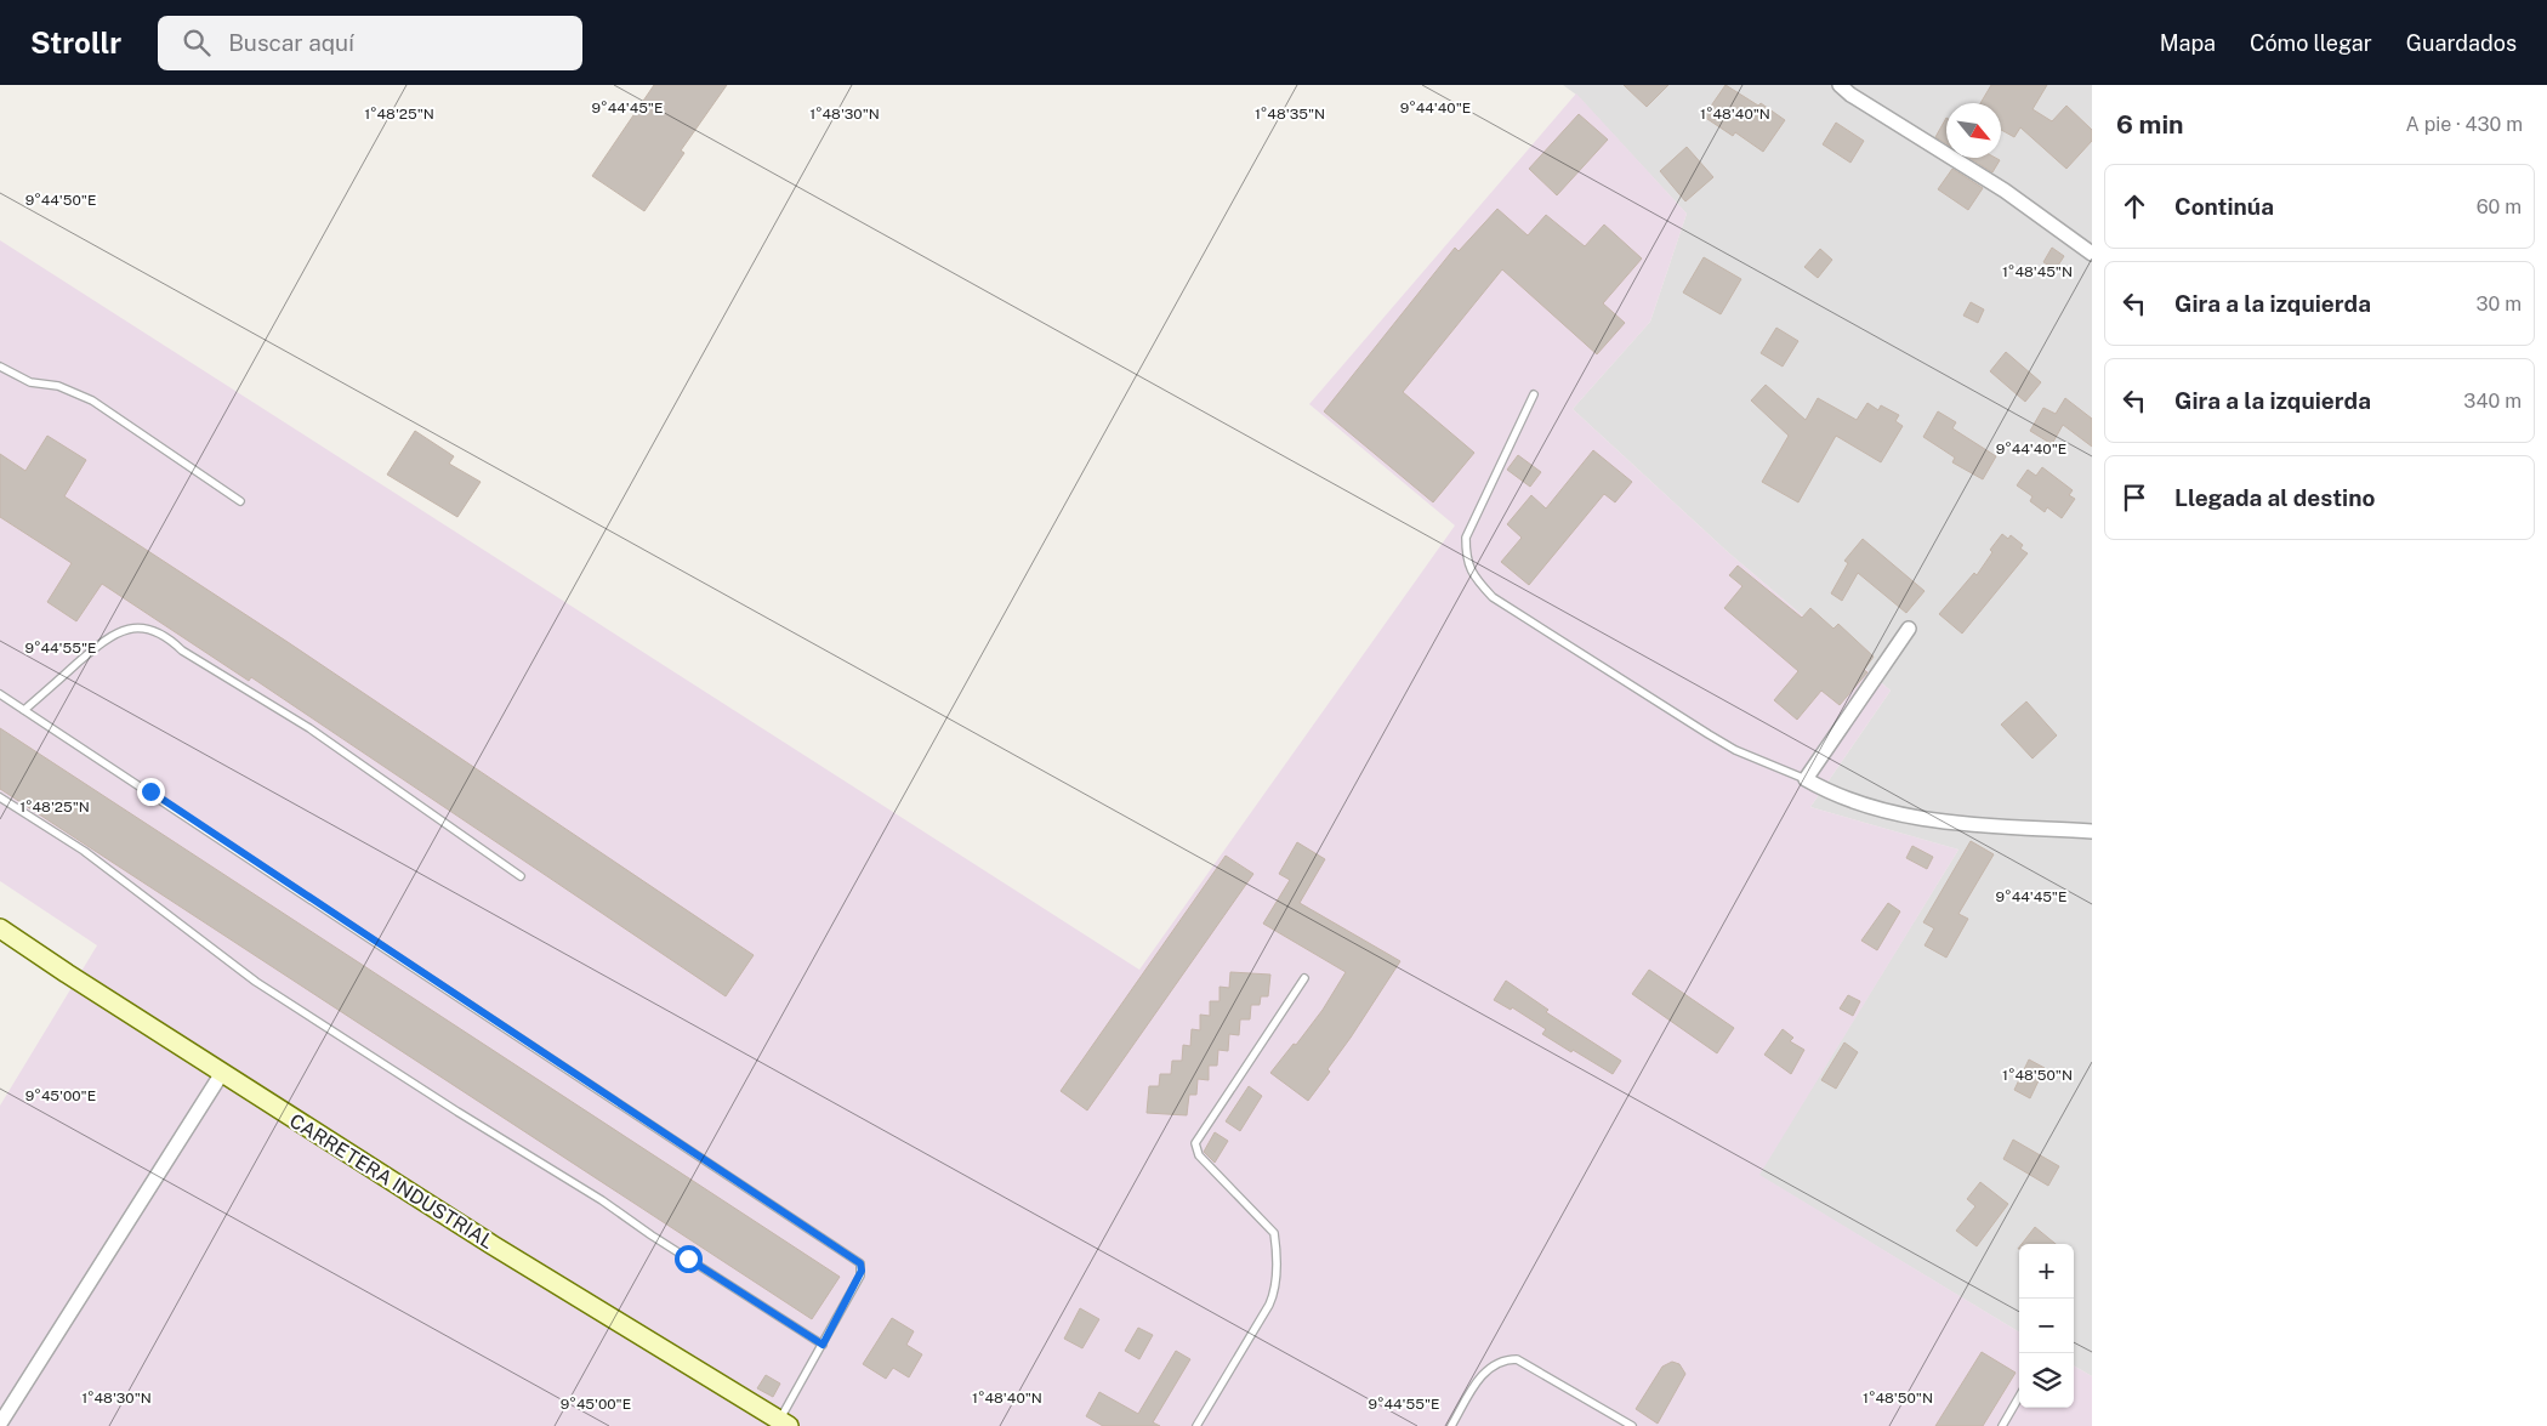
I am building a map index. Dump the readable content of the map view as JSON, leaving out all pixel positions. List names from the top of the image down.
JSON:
{
  "streets": {
    "main road": ["CARRETERA INDUSTRIAL"]
  },
  "north": "bottom right",
  "page": {
    "header": "Strollr",
    "search": "Buscar aquí",
    "nav": ["Mapa", "Cómo llegar", "Guardados"],
    "heading": ["6 min", "A pie · 430 m"],
    "list": [
      ["Continúa", "60 m"],
      ["Gira a la izquierda", "30 m"],
      ["Gira a la izquierda", "340 m"],
      "Llegada al destino"
    ],
    "map_buttons": ["+", "−"]
  },
  "coordinates": [
    "9°44'45\"E",
    "9°44'40\"E",
    "1°48'25\"N",
    "1°48'30\"N",
    "1°48'35\"N",
    "1°48'40\"N",
    "9°44'50\"E",
    "1°48'45\"N",
    "9°44'55\"E",
    "1°48'50\"N",
    "9°45'00\"E"
  ]
}
